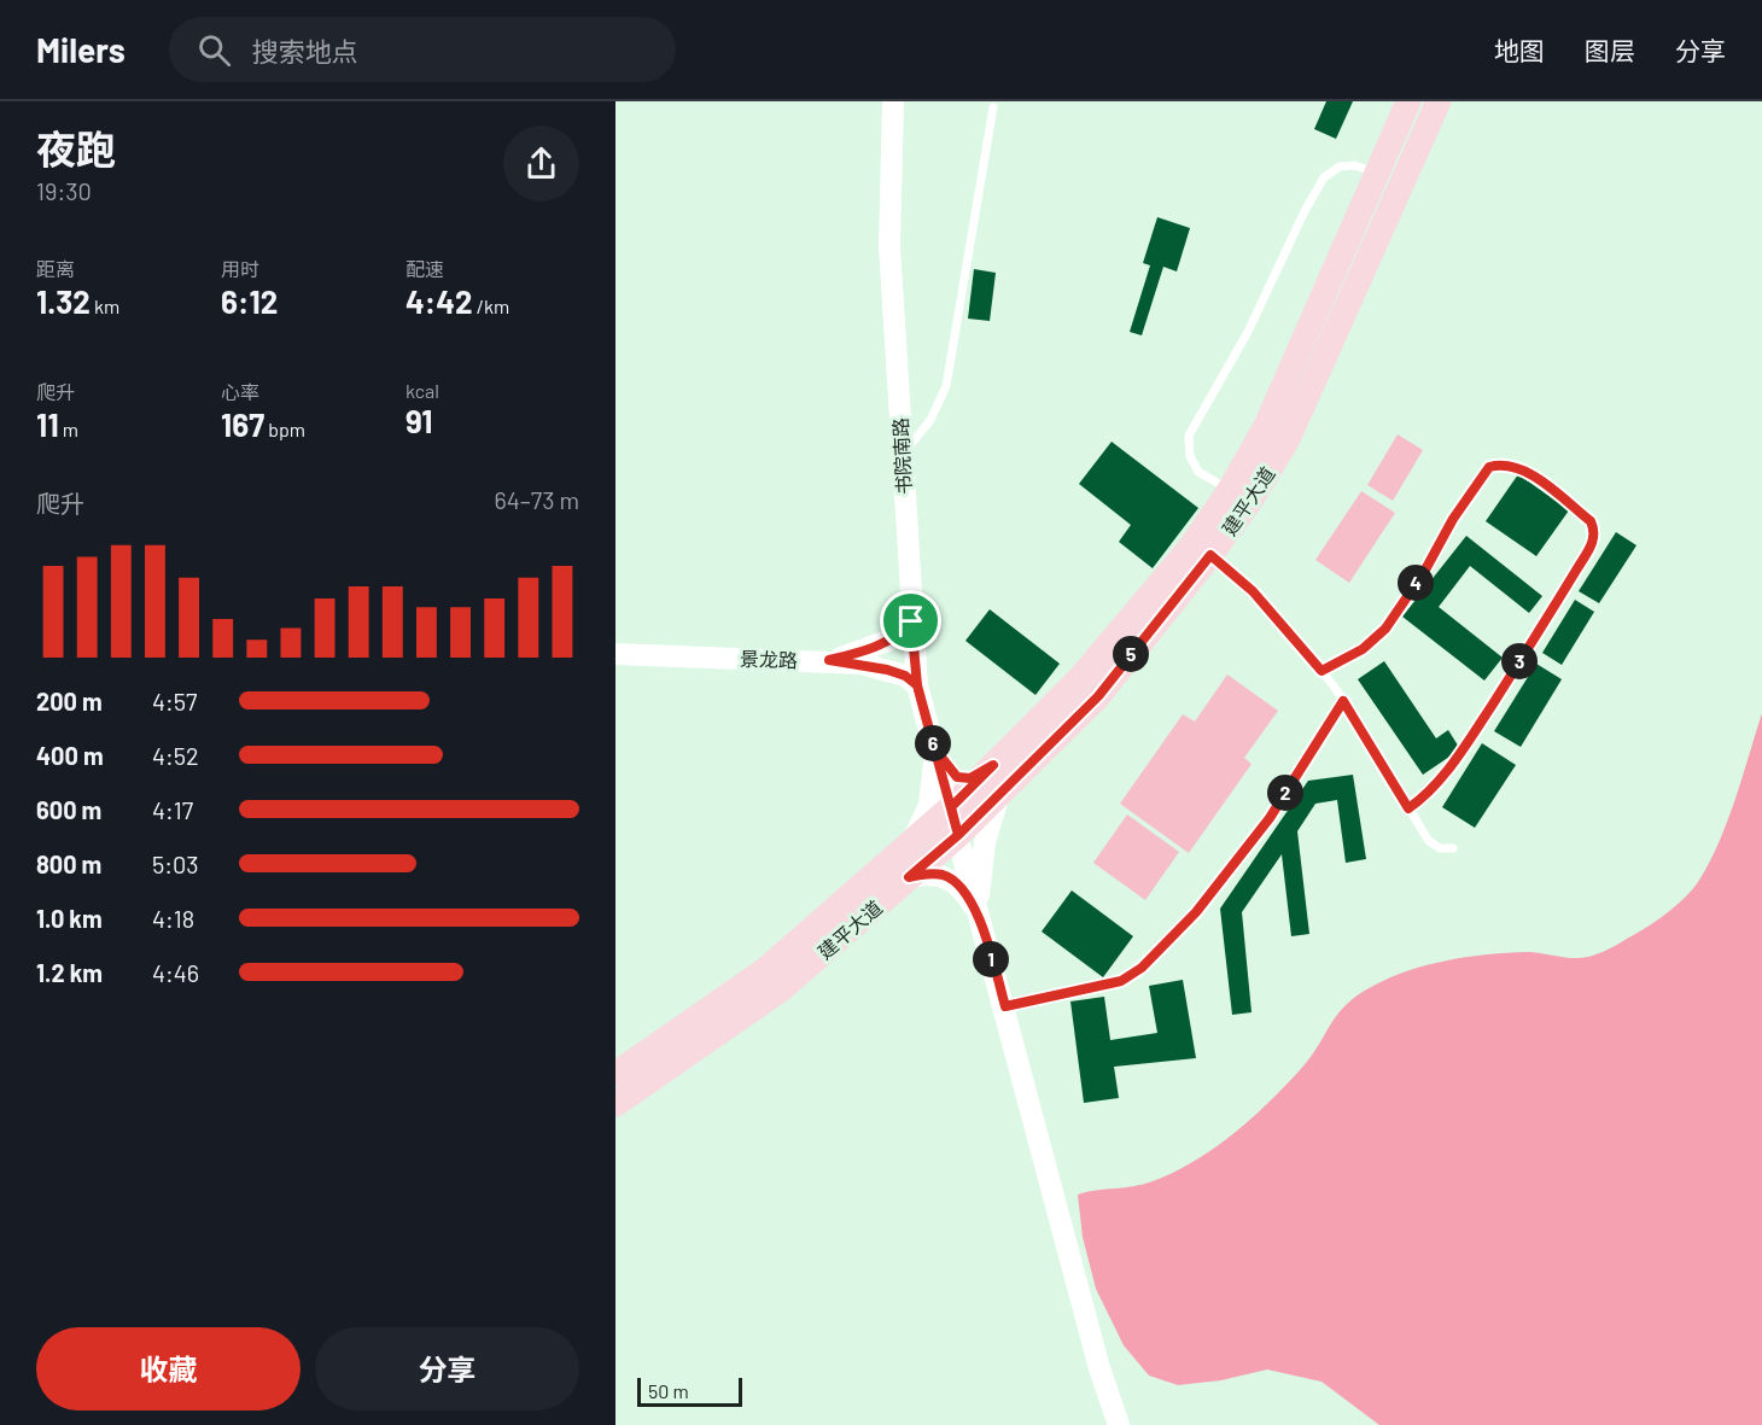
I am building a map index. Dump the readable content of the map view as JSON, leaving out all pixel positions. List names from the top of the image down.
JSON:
{
  "streets": {
    "main road": ["建平大道"],
    "street": ["书院南路", "景龙路"]
  },
  "crossings": [
    ["书院南路", "建平大道"],
    ["书院南路", "景龙路"]
  ],
  "scale_bar": "50 m",
  "page": {
    "header": "Milers",
    "search": "搜索地点",
    "nav": ["地图", "图层", "分享"],
    "heading": ["夜跑", "19:30"],
    "stats": [
      ["距离", "1.32 km"],
      ["用时", "6:12"],
      ["配速", "4:42 /km"],
      ["爬升", "11 m"],
      ["心率", "167 bpm"],
      ["kcal", "91"]
    ],
    "chart": ["爬升", "64–73 m"],
    "pins": [
      "4",
      "5",
      "3",
      "6",
      "2",
      "1"
    ],
    "list": [
      {
        "name": "200 m",
        "note": "4:57"
      },
      {
        "name": "400 m",
        "note": "4:52"
      },
      {
        "name": "600 m",
        "note": "4:17"
      },
      {
        "name": "800 m",
        "note": "5:03"
      },
      {
        "name": "1.0 km",
        "note": "4:18"
      },
      {
        "name": "1.2 km",
        "note": "4:46"
      }
    ],
    "buttons": ["收藏", "分享"],
    "scale": "50 m"
  }
}
